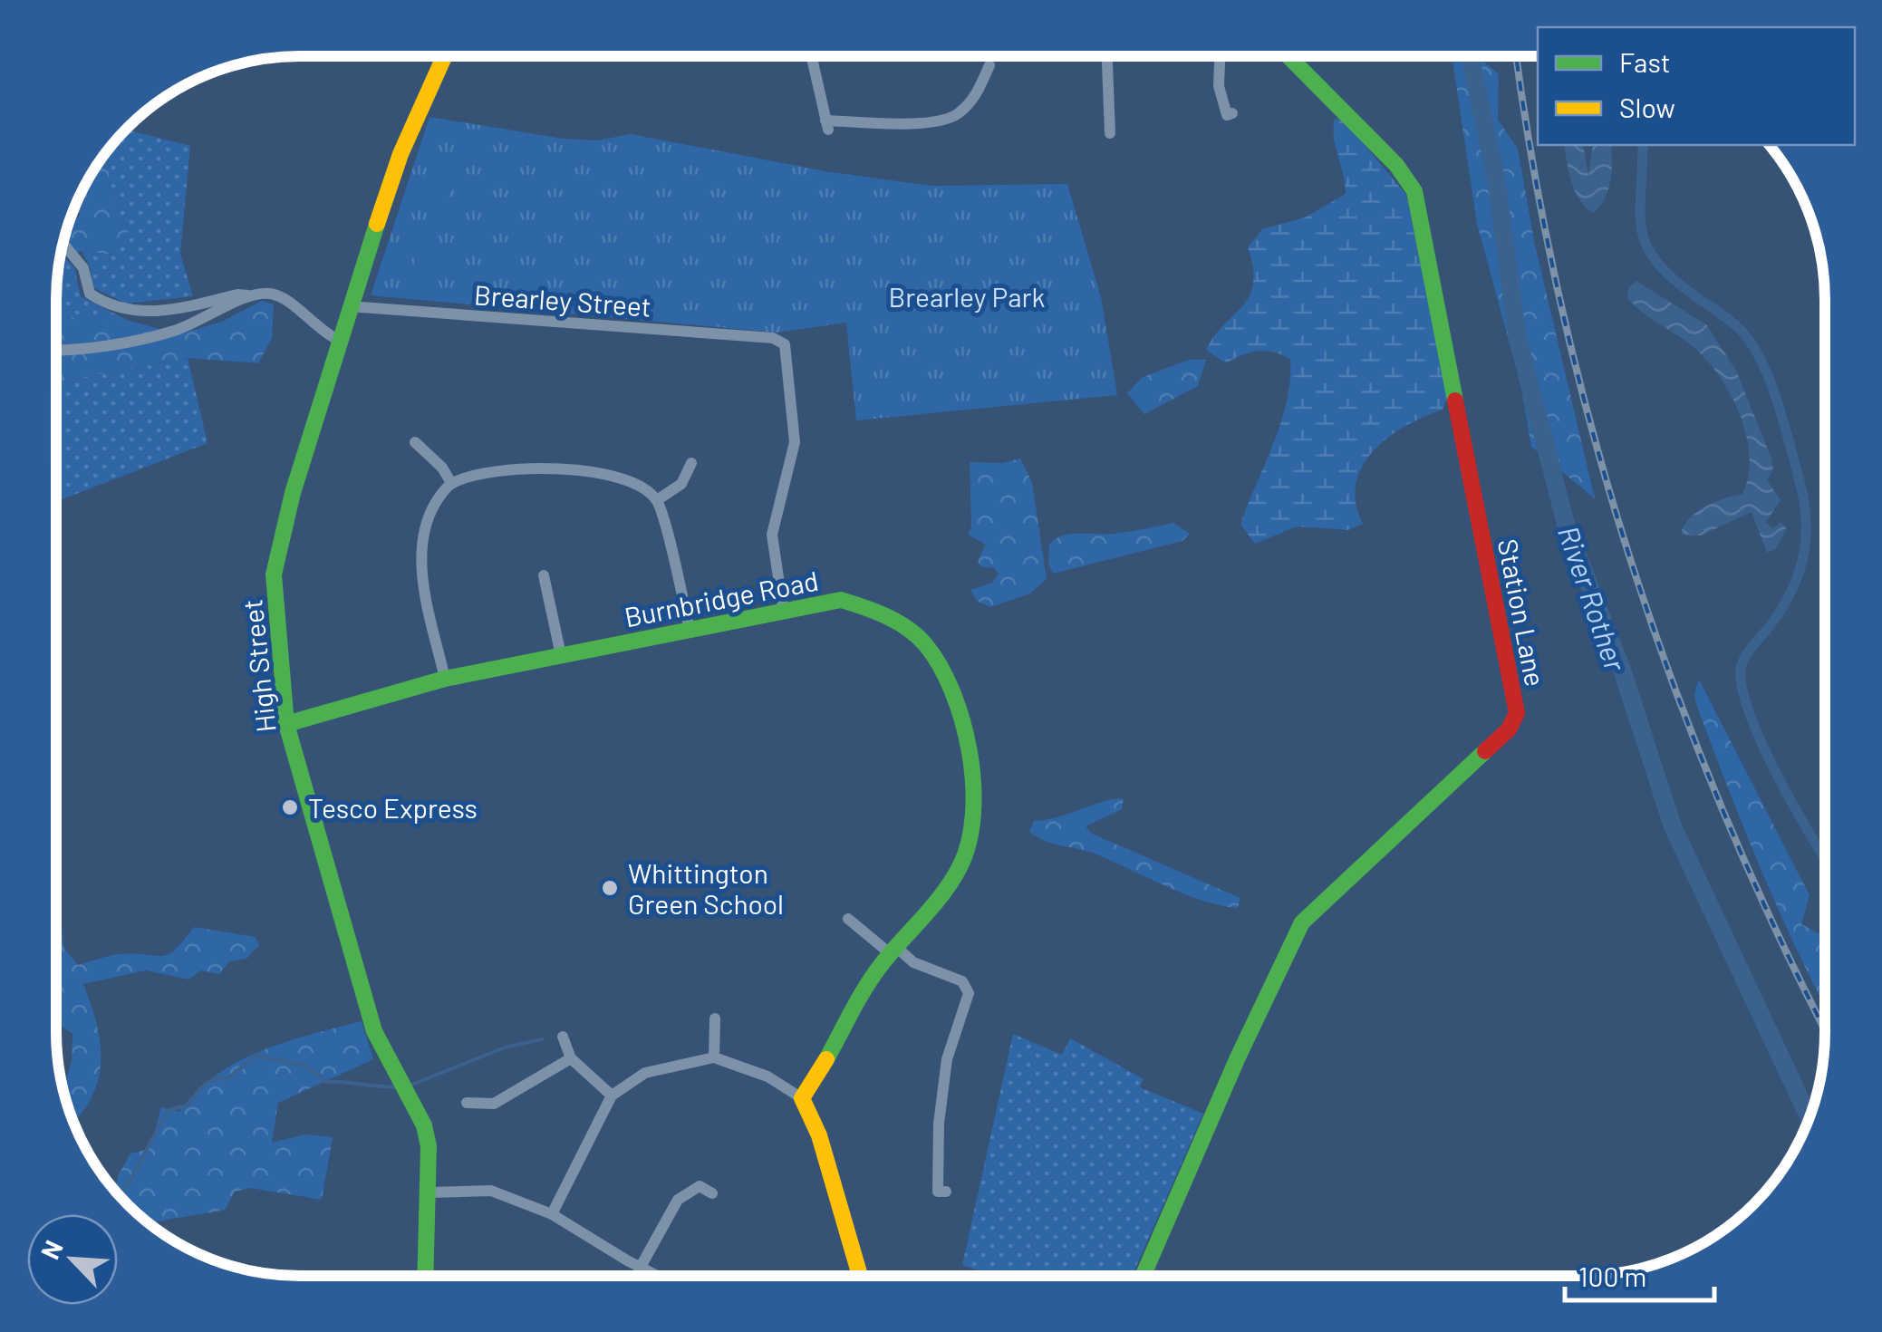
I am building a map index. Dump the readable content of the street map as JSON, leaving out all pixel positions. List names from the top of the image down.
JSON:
{
  "streets": {
    "street": [
      "Brearley Street",
      "Burnbridge Road",
      "Station Lane",
      "High Street"
    ]
  },
  "crossings": [
    ["Brearley Street", "Burnbridge Road"],
    ["Brearley Street", "High Street"],
    ["Burnbridge Road", "High Street"]
  ],
  "water": ["River Rother"],
  "parks": ["Brearley Park"],
  "places": ["Tesco Express", "Whittington Green School"],
  "legend": ["Fast", "Slow"],
  "scale_bar": "100 m",
  "north": "top left"
}
